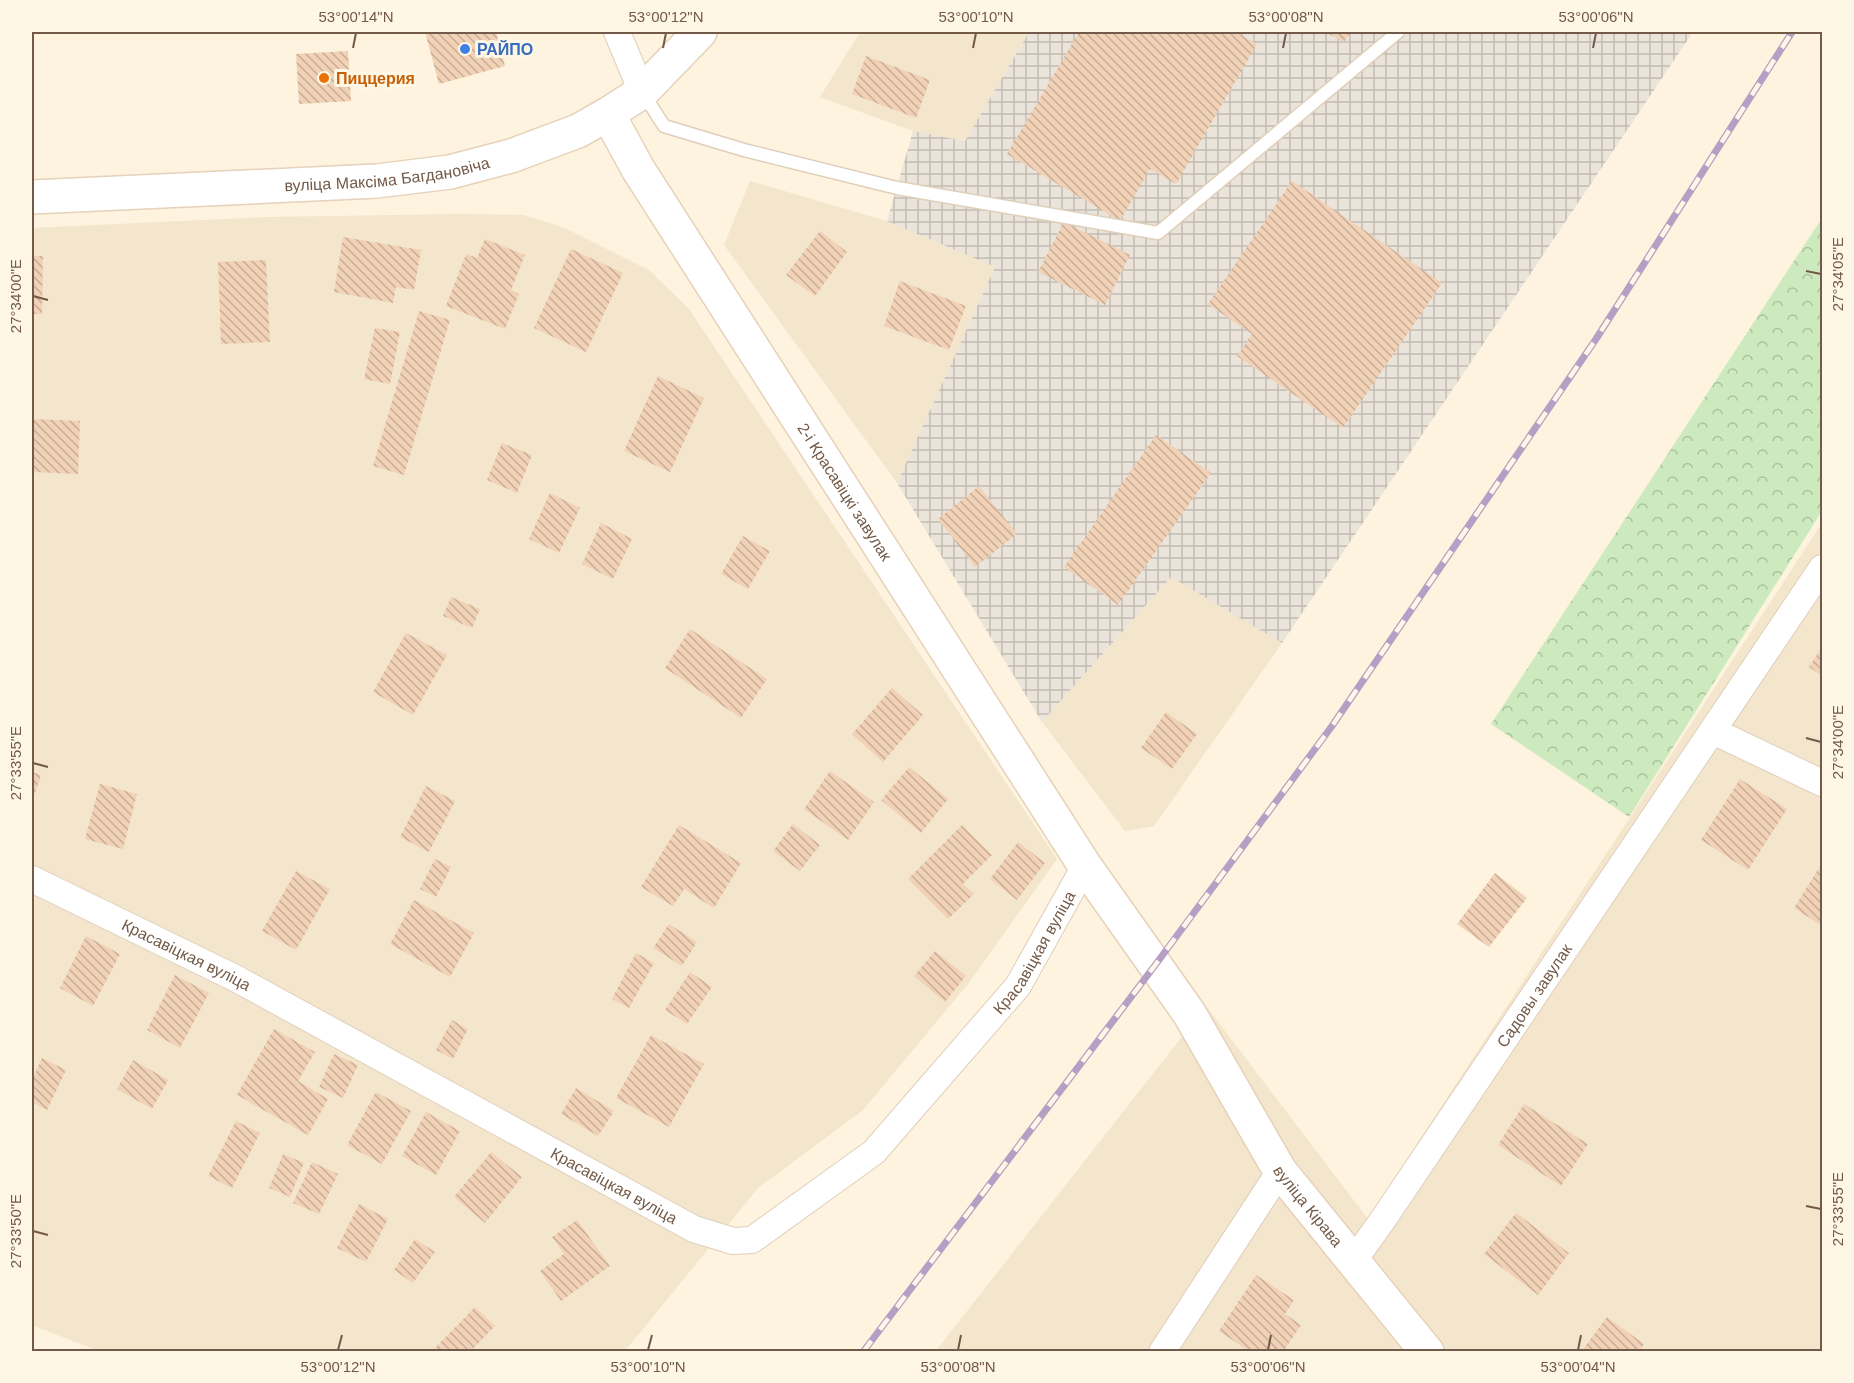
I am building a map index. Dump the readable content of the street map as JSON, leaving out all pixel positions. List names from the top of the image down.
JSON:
{
  "streets": {
    "main road": ["вуліца Максіма Багдановіча", "2-і Красавіцкі завулак", "вуліца Кірава"],
    "street": ["Красавіцкая вуліца", "Садовы завулак"]
  },
  "crossings": [
    ["вуліца Максіма Багдановіча", "2-і Красавіцкі завулак"],
    ["2-і Красавіцкі завулак", "Красавіцкая вуліца"],
    ["2-і Красавіцкі завулак", "вуліца Кірава"],
    ["Садовы завулак", "вуліца Кірава"]
  ],
  "places": ["РАЙПО", "Пиццерия"],
  "coordinates": [
    "53°00'14\"N",
    "53°00'12\"N",
    "53°00'10\"N",
    "53°00'08\"N",
    "53°00'06\"N",
    "27°34'05\"E",
    "27°34'00\"E",
    "27°33'55\"E",
    "27°33'50\"E",
    "53°00'04\"N"
  ]
}
